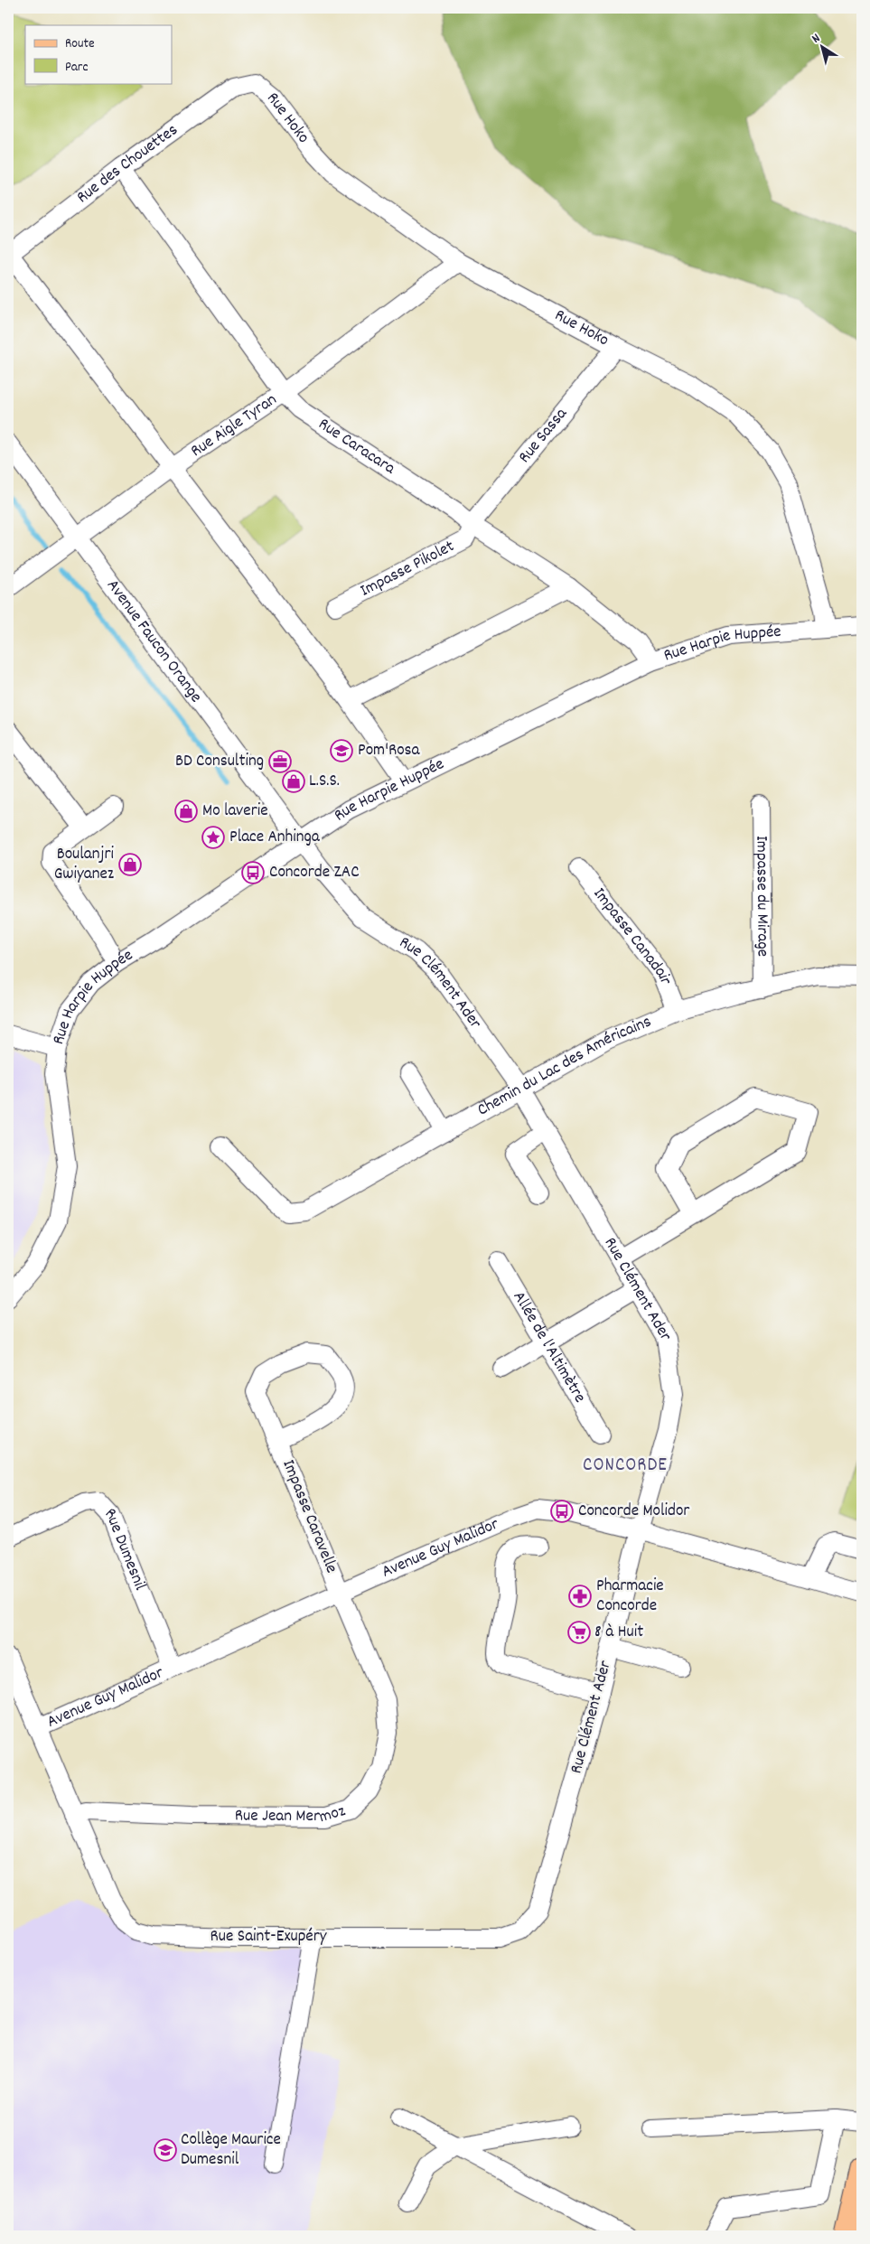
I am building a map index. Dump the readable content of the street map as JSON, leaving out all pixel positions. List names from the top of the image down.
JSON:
{
  "streets": {
    "street": [
      "Rue Hoko",
      "Rue des Chouettes",
      "Rue Aigle Tyran",
      "Rue Sassa",
      "Rue Caracara",
      "Impasse Pikolet",
      "Avenue Faucon Orange",
      "Rue Harpie Huppée",
      "Impasse du Mirage",
      "Impasse Canadair",
      "Rue Clément Ader",
      "Chemin du Lac des Américains",
      "Allée de l'Altimètre",
      "Impasse Caravelle",
      "Avenue Guy Malidor",
      "Rue Dumesnil",
      "Rue Jean Mermoz",
      "Rue Saint-Exupéry"
    ]
  },
  "crossings": [
    ["Rue Hoko", "Rue des Chouettes"],
    ["Rue Hoko", "Rue Aigle Tyran"],
    ["Rue Hoko", "Rue Sassa"],
    ["Rue Hoko", "Rue Harpie Huppée"],
    ["Rue des Chouettes", "Rue Caracara"],
    ["Rue Aigle Tyran", "Rue Caracara"],
    ["Rue Aigle Tyran", "Avenue Faucon Orange"],
    ["Rue Sassa", "Rue Caracara"],
    ["Rue Sassa", "Impasse Pikolet"],
    ["Rue Caracara", "Impasse Pikolet"],
    ["Rue Caracara", "Rue Harpie Huppée"],
    ["Avenue Faucon Orange", "Rue Harpie Huppée"],
    ["Avenue Faucon Orange", "Rue Clément Ader"],
    ["Rue Harpie Huppée", "Rue Clément Ader"],
    ["Impasse du Mirage", "Chemin du Lac des Américains"],
    ["Impasse Canadair", "Chemin du Lac des Américains"],
    ["Rue Clément Ader", "Chemin du Lac des Américains"],
    ["Rue Clément Ader", "Avenue Guy Malidor"],
    ["Rue Clément Ader", "Rue Saint-Exupéry"],
    ["Impasse Caravelle", "Avenue Guy Malidor"],
    ["Impasse Caravelle", "Rue Jean Mermoz"],
    ["Avenue Guy Malidor", "Rue Dumesnil"],
    ["Avenue Guy Malidor", "Rue Jean Mermoz"],
    ["Avenue Guy Malidor", "Rue Saint-Exupéry"],
    ["Rue Jean Mermoz", "Rue Saint-Exupéry"]
  ],
  "districts": ["CONCORDE"],
  "places": {
    "school or university": ["Pom'Rosa", "Collège Maurice Dumesnil"],
    "office": ["BD Consulting"],
    "shop": ["L.S.S.", "Mo laverie", "Boulanjri Gwiyanez"],
    "place": ["Place Anhinga"],
    "bus stop": ["Concorde ZAC", "Concorde Molidor"],
    "pharmacy": ["Pharmacie Concorde"],
    "supermarket": ["8 à Huit"]
  },
  "legend": ["Route", "Parc"],
  "north": "top left"
}
